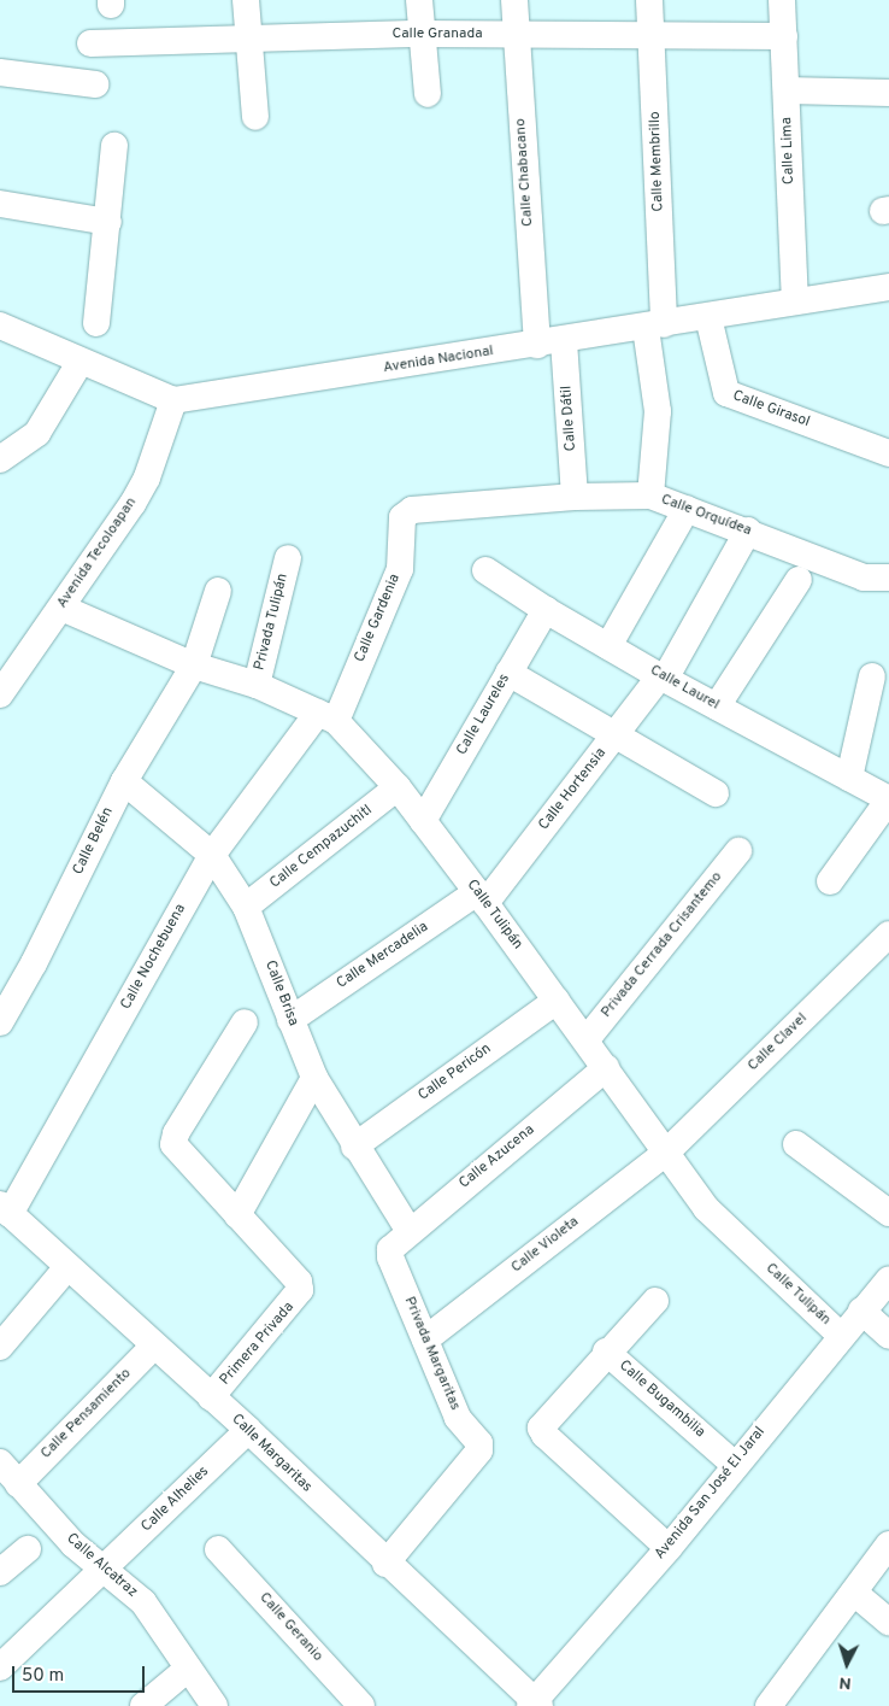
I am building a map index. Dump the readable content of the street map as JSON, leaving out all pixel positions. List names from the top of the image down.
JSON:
{
  "streets": {
    "street": [
      "Calle Granada",
      "Calle Lima",
      "Calle Membrillo",
      "Calle Chabacano",
      "Avenida Nacional",
      "Calle Girasol",
      "Calle Dátil",
      "Calle Orquídea",
      "Avenida Tecoloapan",
      "Calle Gardenia",
      "Privada Tulipán",
      "Calle Laurel",
      "Calle Laureles",
      "Calle Hortensia",
      "Calle Belén",
      "Calle Cempazuchitl",
      "Calle Tulipán",
      "Privada Cerrada Crisantemo",
      "Calle Mercadelia",
      "Calle Nochebuena",
      "Calle Brisa",
      "Calle Clavel",
      "Calle Pericón",
      "Calle Azucena",
      "Calle Violeta",
      "Primera Privada",
      "Privada Margaritas",
      "Calle Bugambilia",
      "Calle Pensamiento",
      "Calle Margaritas",
      "Avenida San José El Jaral",
      "Calle Alhelies",
      "Calle Alcatraz",
      "Calle Geranio"
    ]
  },
  "crossings": [
    ["Calle Granada", "Calle Lima"],
    ["Calle Granada", "Calle Membrillo"],
    ["Calle Granada", "Calle Chabacano"],
    ["Calle Lima", "Avenida Nacional"],
    ["Calle Membrillo", "Avenida Nacional"],
    ["Calle Membrillo", "Calle Orquídea"],
    ["Calle Chabacano", "Avenida Nacional"],
    ["Avenida Nacional", "Calle Girasol"],
    ["Avenida Nacional", "Calle Dátil"],
    ["Avenida Nacional", "Avenida Tecoloapan"],
    ["Calle Dátil", "Calle Orquídea"],
    ["Calle Orquídea", "Calle Gardenia"],
    ["Calle Orquídea", "Calle Hortensia"],
    ["Avenida Tecoloapan", "Calle Tulipán"],
    ["Calle Gardenia", "Calle Tulipán"],
    ["Calle Gardenia", "Calle Nochebuena"],
    ["Privada Tulipán", "Calle Tulipán"],
    ["Calle Laurel", "Calle Laureles"],
    ["Calle Laurel", "Calle Hortensia"],
    ["Calle Laureles", "Calle Tulipán"],
    ["Calle Hortensia", "Calle Tulipán"],
    ["Calle Hortensia", "Calle Mercadelia"],
    ["Calle Belén", "Calle Tulipán"],
    ["Calle Belén", "Calle Brisa"],
    ["Calle Cempazuchitl", "Calle Tulipán"],
    ["Calle Cempazuchitl", "Calle Brisa"],
    ["Calle Tulipán", "Privada Cerrada Crisantemo"],
    ["Calle Tulipán", "Calle Mercadelia"],
    ["Calle Tulipán", "Calle Nochebuena"],
    ["Calle Tulipán", "Calle Clavel"],
    ["Calle Tulipán", "Calle Pericón"],
    ["Calle Tulipán", "Calle Azucena"],
    ["Calle Tulipán", "Calle Violeta"],
    ["Calle Tulipán", "Avenida San José El Jaral"],
    ["Calle Mercadelia", "Calle Brisa"],
    ["Calle Nochebuena", "Calle Brisa"],
    ["Calle Nochebuena", "Calle Margaritas"],
    ["Calle Brisa", "Calle Pericón"],
    ["Calle Brisa", "Calle Azucena"],
    ["Calle Brisa", "Privada Margaritas"],
    ["Calle Clavel", "Calle Violeta"],
    ["Calle Azucena", "Privada Margaritas"],
    ["Calle Violeta", "Privada Margaritas"],
    ["Primera Privada", "Calle Margaritas"],
    ["Privada Margaritas", "Calle Margaritas"],
    ["Calle Bugambilia", "Avenida San José El Jaral"],
    ["Calle Pensamiento", "Calle Margaritas"],
    ["Calle Pensamiento", "Calle Alcatraz"],
    ["Calle Margaritas", "Avenida San José El Jaral"],
    ["Calle Margaritas", "Calle Alhelies"],
    ["Calle Alhelies", "Calle Alcatraz"]
  ],
  "scale_bar": "50 m",
  "north": "bottom"
}
